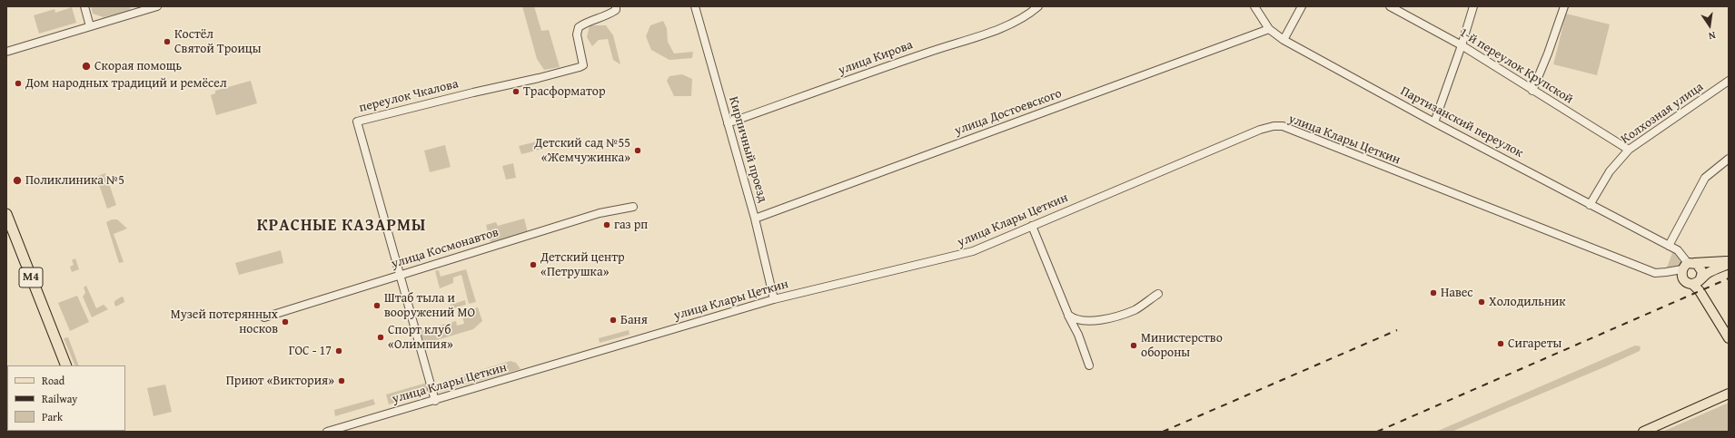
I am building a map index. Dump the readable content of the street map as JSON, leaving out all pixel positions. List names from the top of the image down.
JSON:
{
  "streets": {
    "highway": ["M4"],
    "main road": ["Партизанский переулок"],
    "street": [
      "улица Кирова",
      "1-й переулок Крупской",
      "переулок Чкалова",
      "улица Достоевского",
      "Колхозная улица",
      "улица Клары Цеткин",
      "Кирпичный проезд",
      "улица Космонавтов"
    ]
  },
  "crossings": [
    ["улица Кирова", "Кирпичный проезд"],
    ["1-й переулок Крупской", "Колхозная улица"],
    ["переулок Чкалова", "улица Клары Цеткин"],
    ["переулок Чкалова", "улица Космонавтов"],
    ["улица Достоевского", "Партизанский переулок"],
    ["улица Достоевского", "Кирпичный проезд"],
    ["Колхозная улица", "Партизанский переулок"],
    ["Партизанский переулок", "улица Клары Цеткин"],
    ["улица Клары Цеткин", "Кирпичный проезд"]
  ],
  "districts": ["КРАСНЫЕ КАЗАРМЫ"],
  "places": [
    "Костёл Святой Троицы",
    "Скорая помощь",
    "Дом народных традиций и ремёсел",
    "Трасформатор",
    "Детский сад №55 «Жемчужинка»",
    "Поликлиника №5",
    "газ рп",
    "Детский центр «Петрушка»",
    "Навес",
    "Холодильник",
    "Штаб тыла и вооружений МО",
    "Баня",
    "Музей потерянных носков",
    "Спорт клуб «Олимпия»",
    "Сигареты",
    "Министерство обороны",
    "ГОС - 17",
    "Приют «Виктория»"
  ],
  "legend": ["Road", "Railway", "Park"],
  "north": "bottom"
}
